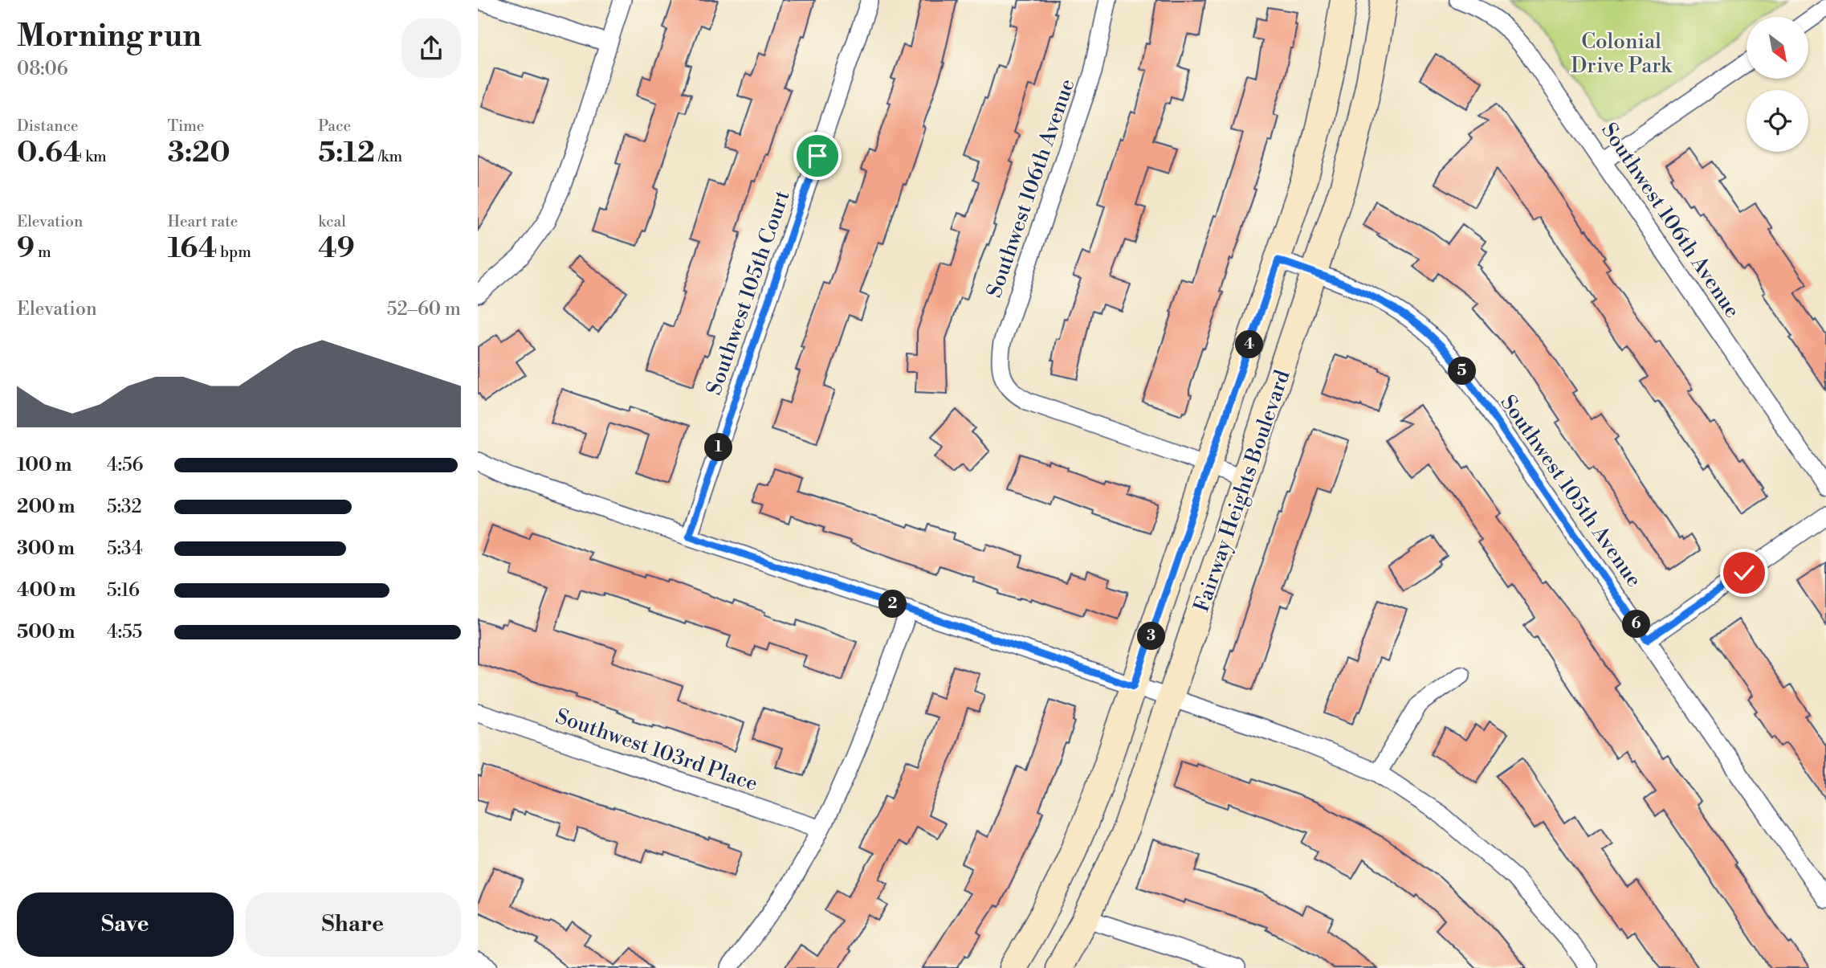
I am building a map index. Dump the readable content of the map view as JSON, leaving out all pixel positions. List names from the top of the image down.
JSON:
{
  "streets": {
    "street": [
      "Southwest 106th Avenue",
      "Southwest 105th Court",
      "Fairway Heights Boulevard",
      "Southwest 105th Avenue",
      "Southwest 103rd Place"
    ]
  },
  "crossings": [
    ["Southwest 106th Avenue", "Fairway Heights Boulevard"],
    ["Fairway Heights Boulevard", "Southwest 105th Avenue"]
  ],
  "parks": ["Colonial Drive Park"],
  "north": "bottom right",
  "page": {
    "heading": ["Morning run", "08:06"],
    "stats": [
      ["Distance", "0.64 km"],
      ["Time", "3:20"],
      ["Pace", "5:12 /km"],
      ["Elevation", "9 m"],
      ["Heart rate", "164 bpm"],
      ["kcal", "49"]
    ],
    "chart": ["Elevation", "52–60 m"],
    "pins": [
      "4",
      "5",
      "1",
      "2",
      "6",
      "3"
    ],
    "list": [
      {
        "name": "100 m",
        "note": "4:56"
      },
      {
        "name": "200 m",
        "note": "5:32"
      },
      {
        "name": "300 m",
        "note": "5:34"
      },
      {
        "name": "400 m",
        "note": "5:16"
      },
      {
        "name": "500 m",
        "note": "4:55"
      }
    ],
    "buttons": ["Save", "Share"]
  }
}
